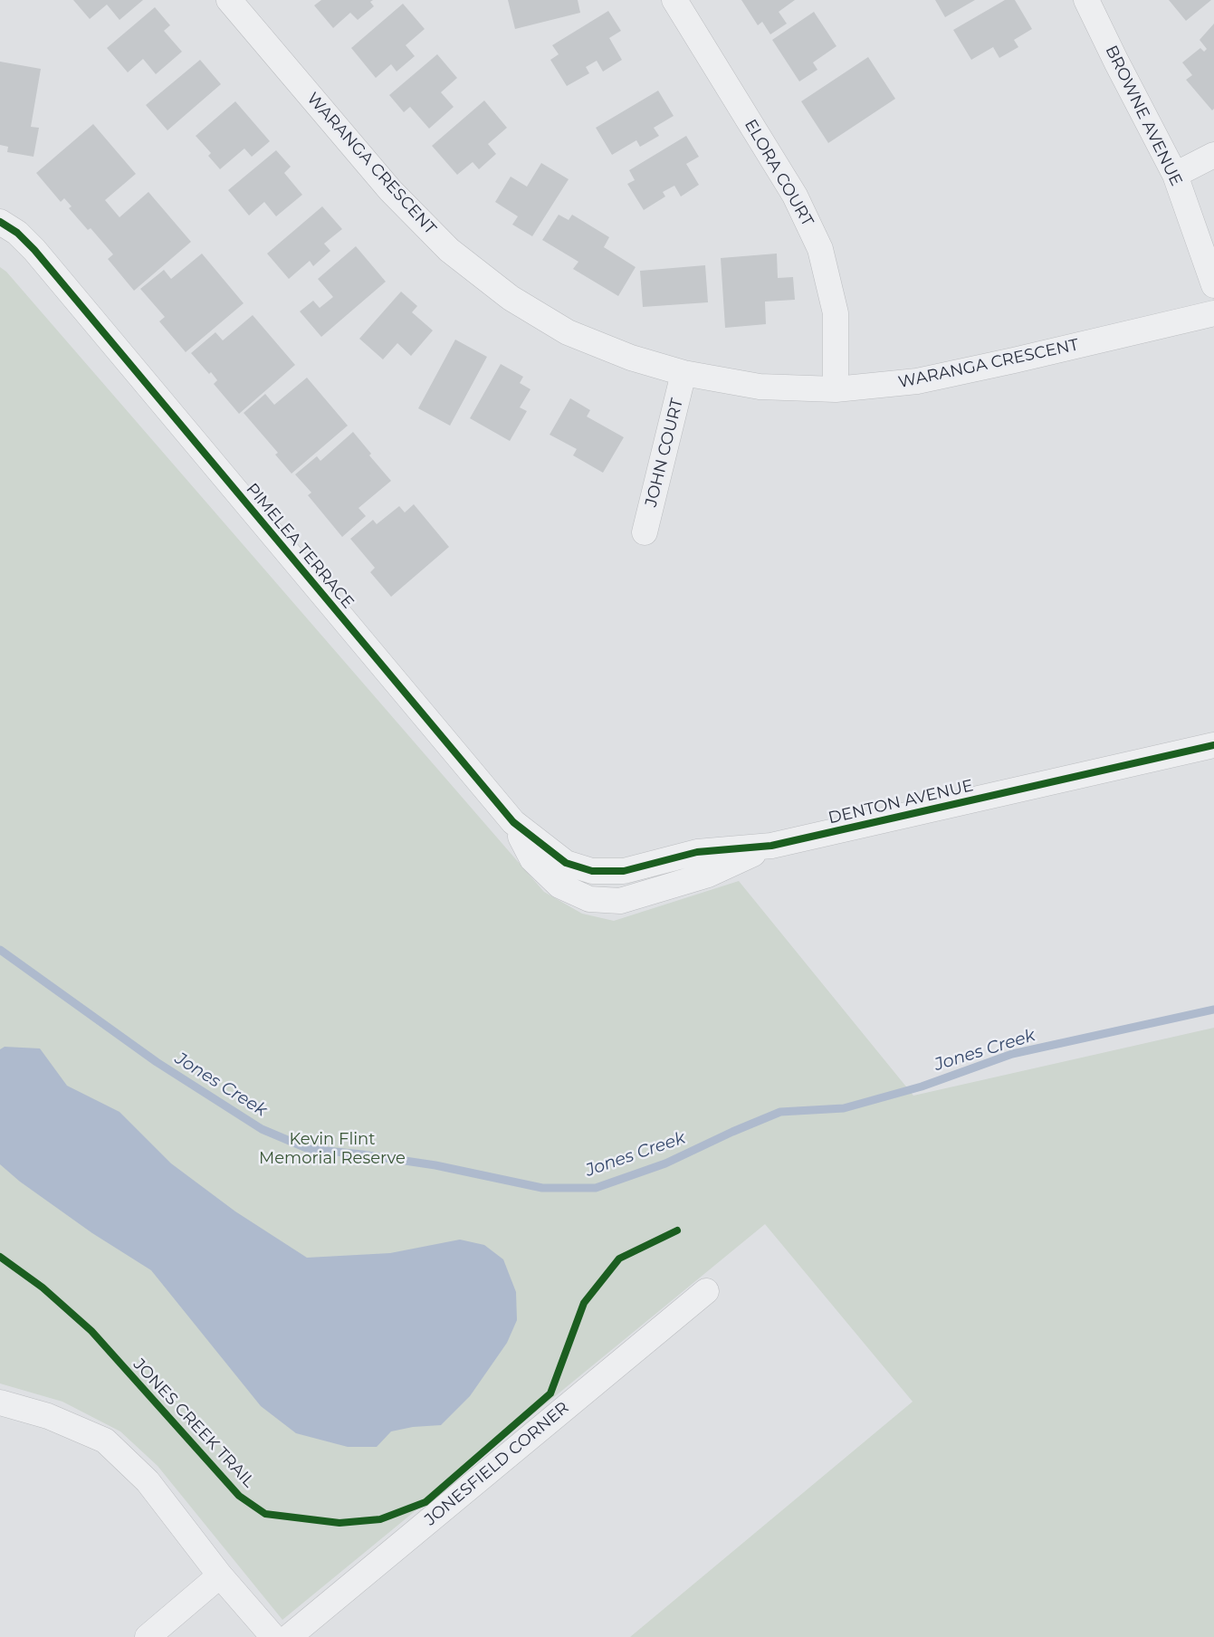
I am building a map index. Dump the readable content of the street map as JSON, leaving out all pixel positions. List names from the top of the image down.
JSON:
{
  "streets": {
    "street": [
      "BROWNE AVENUE",
      "WARANGA CRESCENT",
      "ELORA COURT",
      "JOHN COURT",
      "PIMELEA TERRACE",
      "DENTON AVENUE",
      "JONESFIELD CORNER"
    ],
    "cycle path": ["JONES CREEK TRAIL"]
  },
  "crossings": [
    ["WARANGA CRESCENT", "ELORA COURT"],
    ["WARANGA CRESCENT", "JOHN COURT"],
    ["PIMELEA TERRACE", "DENTON AVENUE"]
  ],
  "water": ["Jones Creek"],
  "parks": ["Kevin Flint Memorial Reserve"]
}
